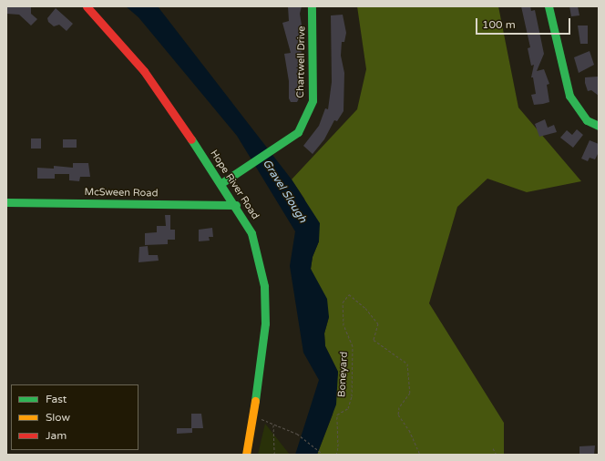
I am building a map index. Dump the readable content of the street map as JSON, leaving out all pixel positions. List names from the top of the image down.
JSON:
{
  "streets": {
    "street": ["Chartwell Drive", "Hope River Road", "McSween Road"],
    "path": ["Boneyard"]
  },
  "crossings": [
    ["Chartwell Drive", "Hope River Road"],
    ["Hope River Road", "McSween Road"]
  ],
  "water": ["Gravel Slough"],
  "legend": ["Fast", "Slow", "Jam"],
  "scale_bar": "100 m"
}
